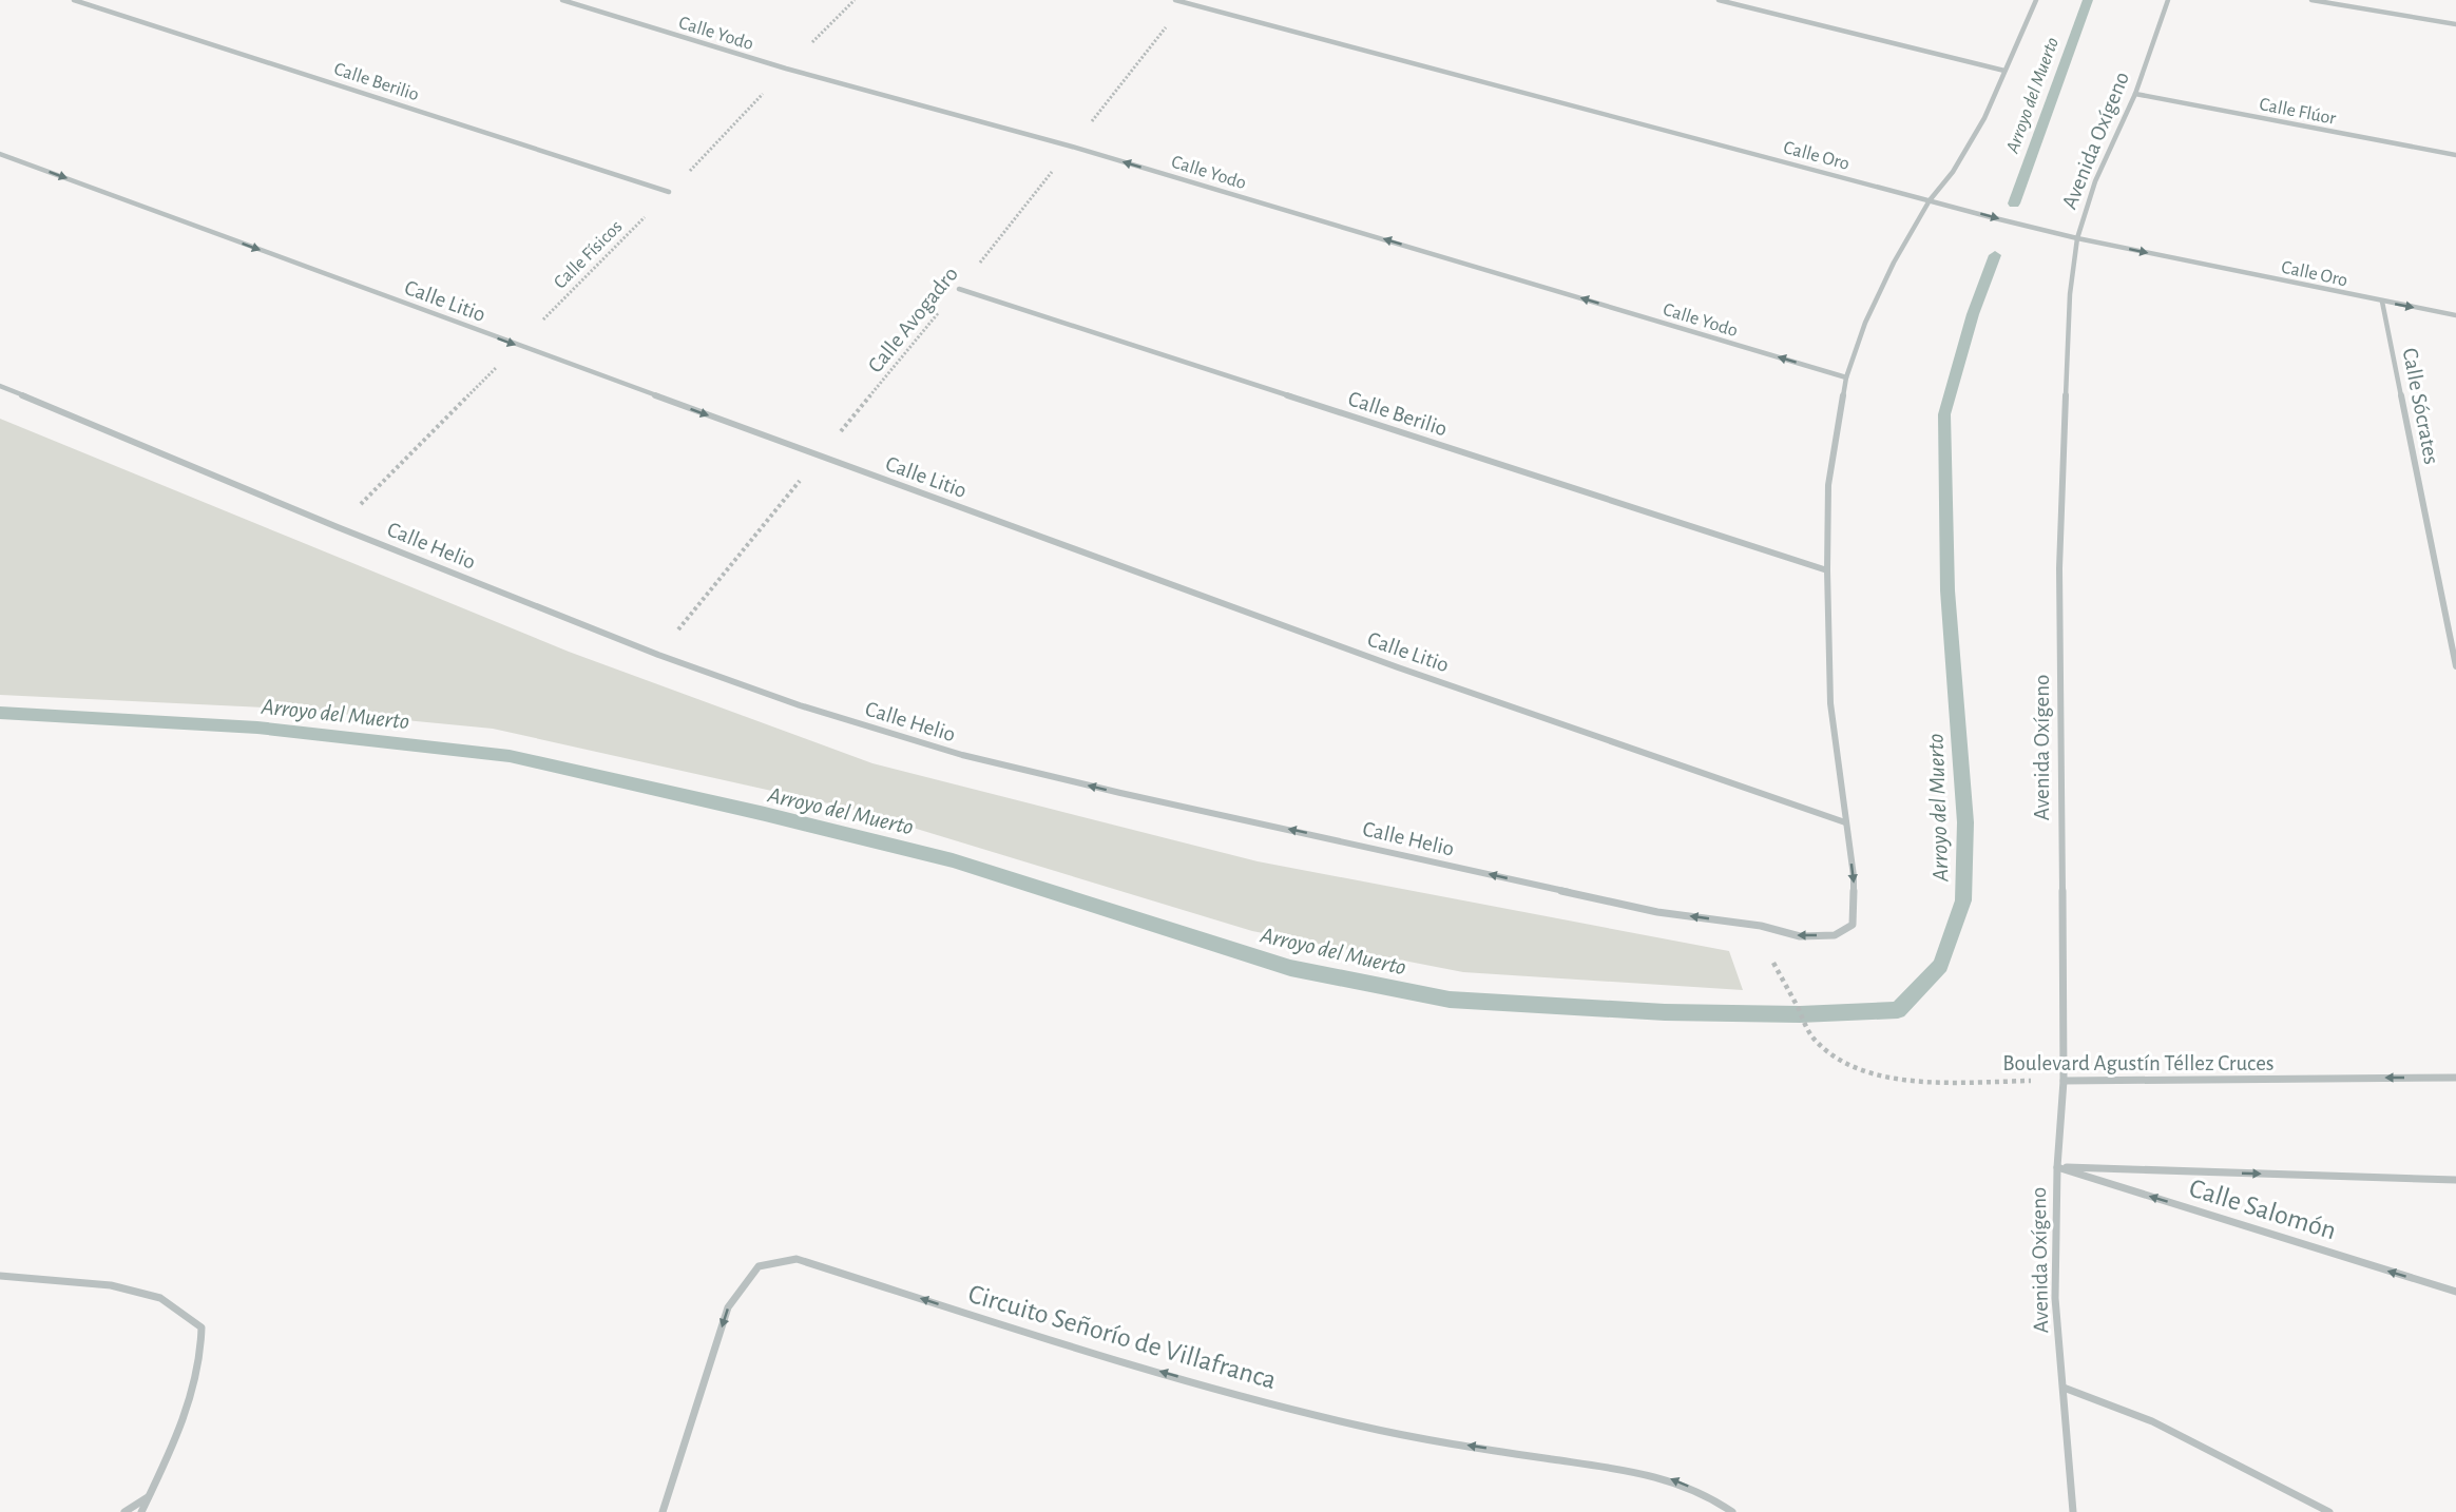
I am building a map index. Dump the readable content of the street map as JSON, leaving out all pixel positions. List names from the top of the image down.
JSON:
{
  "streets": {
    "street": [
      "Calle Yodo",
      "Calle Berilio",
      "Calle Flúor",
      "Avenida Oxígeno",
      "Calle Oro",
      "Calle Litio",
      "Calle Sócrates",
      "Calle Helio",
      "Boulevard Agustín Téllez Cruces",
      "Calle Salomón",
      "Circuito Señorío de Villafranca"
    ],
    "path": ["Calle Físicos", "Calle Avogadro"]
  },
  "crossings": [
    ["Calle Yodo", "Calle Físicos"],
    ["Calle Yodo", "Calle Avogadro"],
    ["Calle Berilio", "Calle Físicos"],
    ["Calle Berilio", "Calle Avogadro"],
    ["Calle Flúor", "Avenida Oxígeno"],
    ["Avenida Oxígeno", "Calle Oro"],
    ["Avenida Oxígeno", "Boulevard Agustín Téllez Cruces"],
    ["Avenida Oxígeno", "Calle Salomón"],
    ["Calle Oro", "Calle Avogadro"],
    ["Calle Oro", "Calle Sócrates"],
    ["Calle Físicos", "Calle Litio"],
    ["Calle Físicos", "Calle Helio"],
    ["Calle Litio", "Calle Avogadro"],
    ["Calle Litio", "Calle Helio"],
    ["Calle Avogadro", "Calle Helio"]
  ],
  "one_way": [
    "Calle Yodo",
    "Calle Oro",
    "Calle Litio",
    "Calle Helio",
    "Boulevard Agustín Téllez Cruces",
    "Circuito Señorío de Villafranca"
  ],
  "water": ["Arroyo del Muerto"]
}
